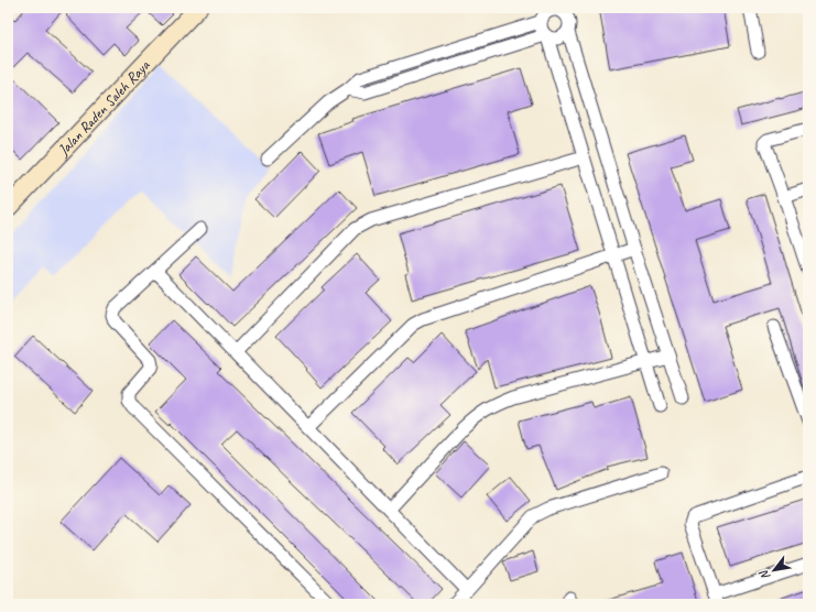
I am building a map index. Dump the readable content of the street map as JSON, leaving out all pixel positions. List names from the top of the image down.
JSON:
{
  "streets": {
    "main road": ["Jalan Raden Saleh Raya"]
  },
  "north": "bottom left"
}
